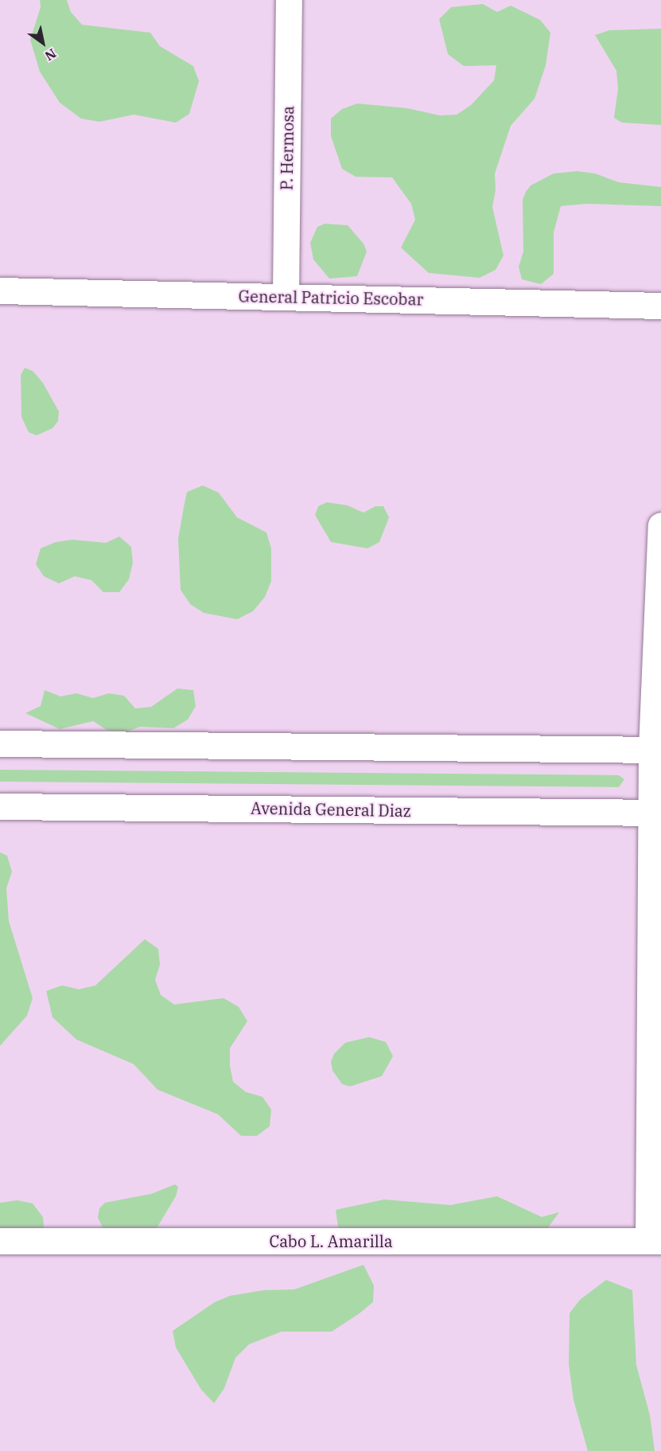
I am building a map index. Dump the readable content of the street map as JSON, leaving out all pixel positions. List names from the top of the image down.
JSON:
{
  "streets": {
    "street": [
      "P. Hermosa",
      "General Patricio Escobar",
      "Avenida General Diaz",
      "Cabo L. Amarilla"
    ]
  },
  "crossings": [
    ["P. Hermosa", "General Patricio Escobar"]
  ],
  "north": "bottom right"
}
